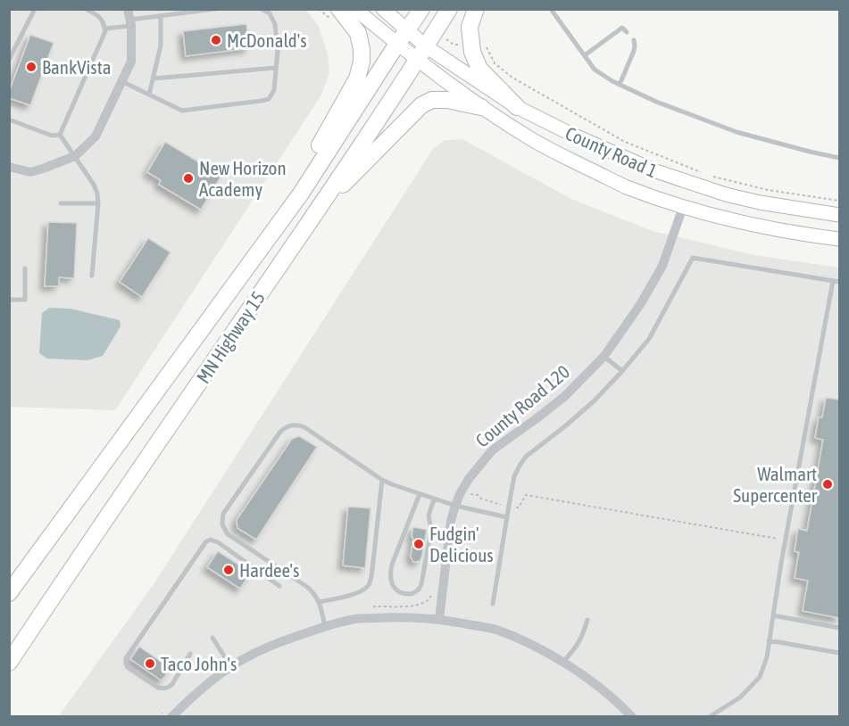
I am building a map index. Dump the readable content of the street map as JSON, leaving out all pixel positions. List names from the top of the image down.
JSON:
{
  "streets": {
    "highway": ["MN Highway 15"],
    "street": ["County Road 1", "County Road 120"]
  },
  "crossings": [
    ["County Road 1", "MN Highway 15"],
    ["County Road 1", "County Road 120"]
  ],
  "places": [
    "McDonald's",
    "BankVista",
    "New Horizon Academy",
    "Walmart Supercenter",
    "Fudgin' Delicious",
    "Hardee's",
    "Taco John's"
  ]
}
